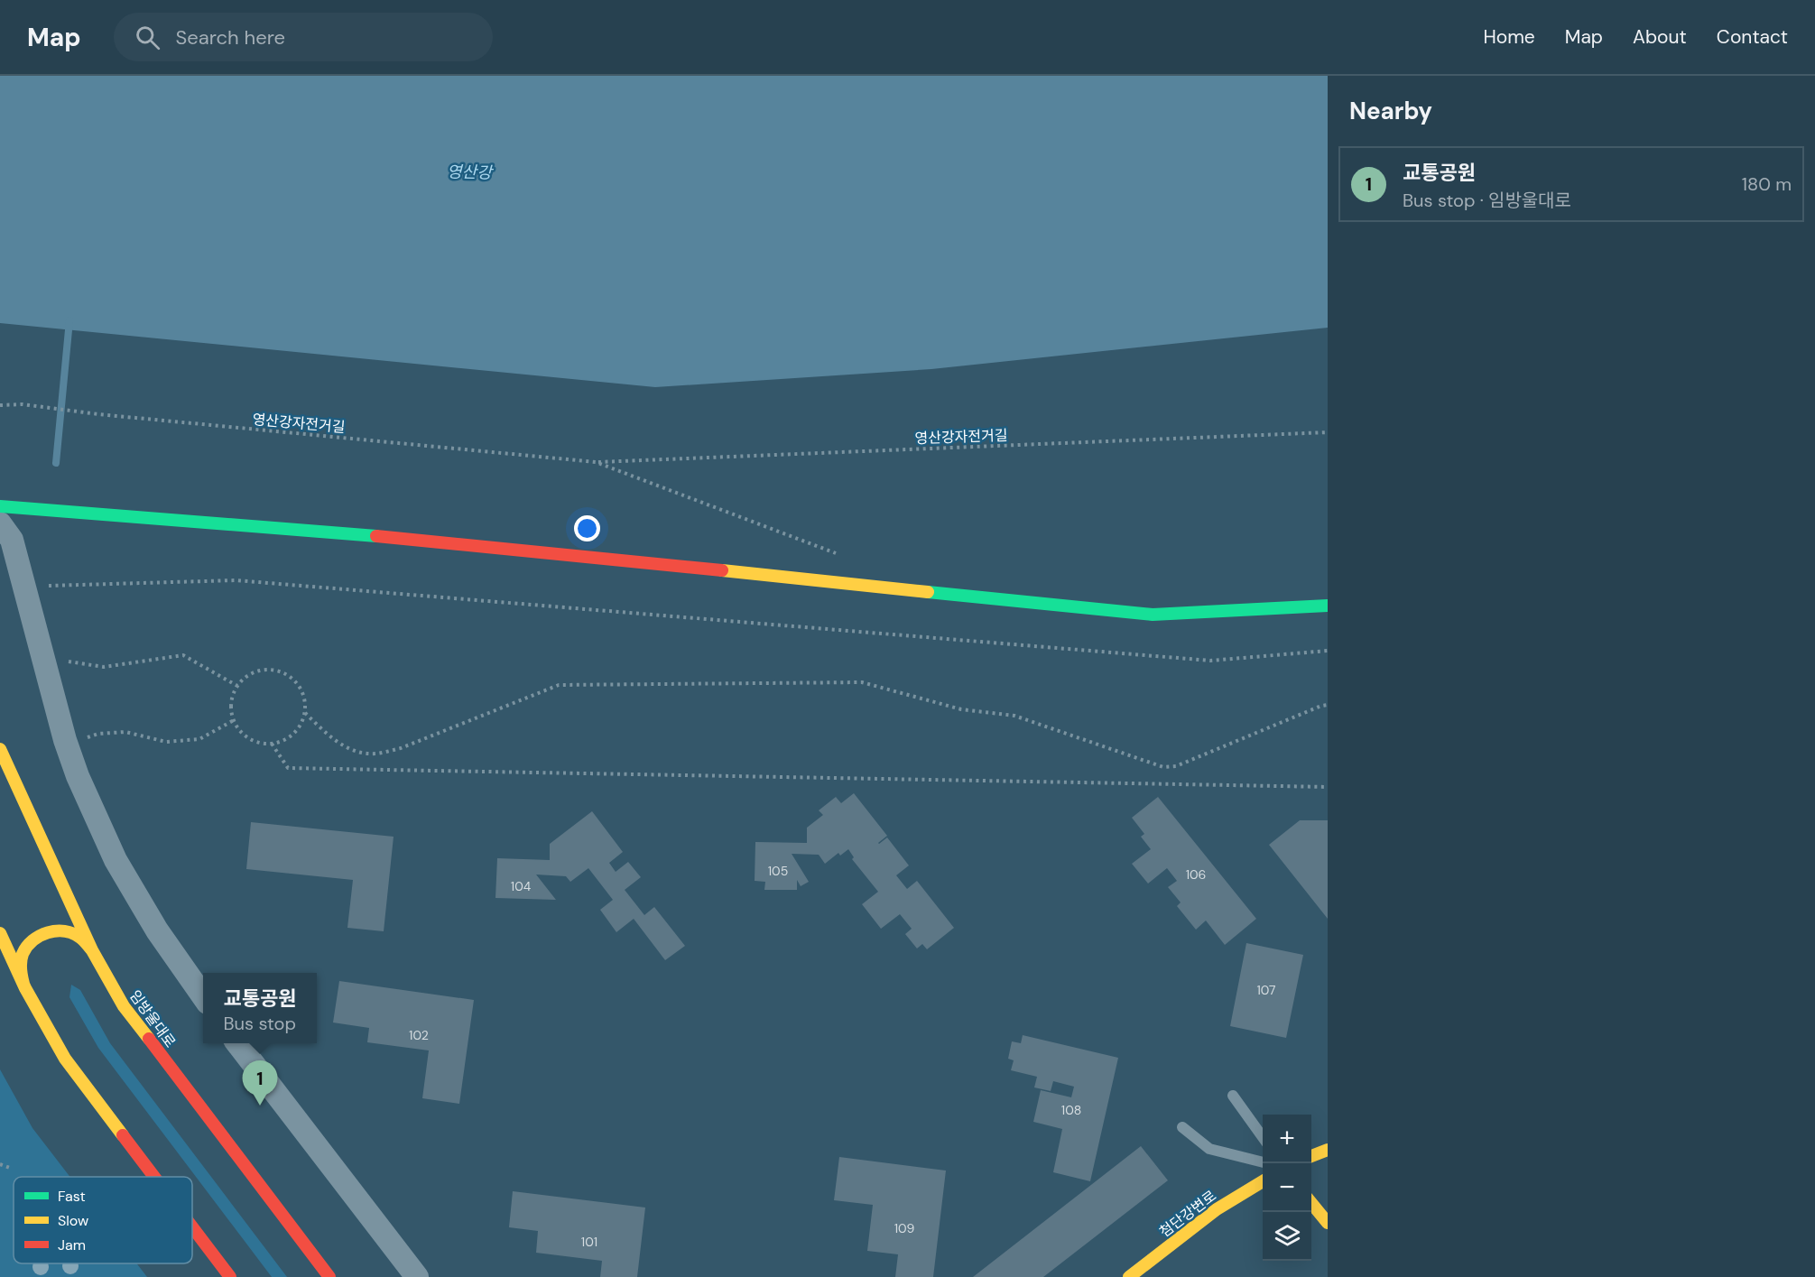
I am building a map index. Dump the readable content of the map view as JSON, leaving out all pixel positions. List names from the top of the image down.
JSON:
{
  "streets": {
    "street": ["임방울대로", "첨단강변로"],
    "path": ["영산강자전거길"]
  },
  "water": ["영산강"],
  "house_numbers": [
    "105",
    "106",
    "104",
    "107",
    "102",
    "108",
    "109",
    "101"
  ],
  "legend": ["Fast", "Slow", "Jam"],
  "page": {
    "header": "Map",
    "search": "Search here",
    "nav": [
      "Home",
      "Map",
      "About",
      "Contact"
    ],
    "heading": "Nearby",
    "list": [
      {
        "mark": "1",
        "name": "교통공원",
        "note": "Bus stop · 임방울대로",
        "value": "180 m"
      }
    ],
    "popup": ["교통공원", "Bus stop"],
    "pins": "1",
    "map_buttons": ["+", "−"]
  }
}
